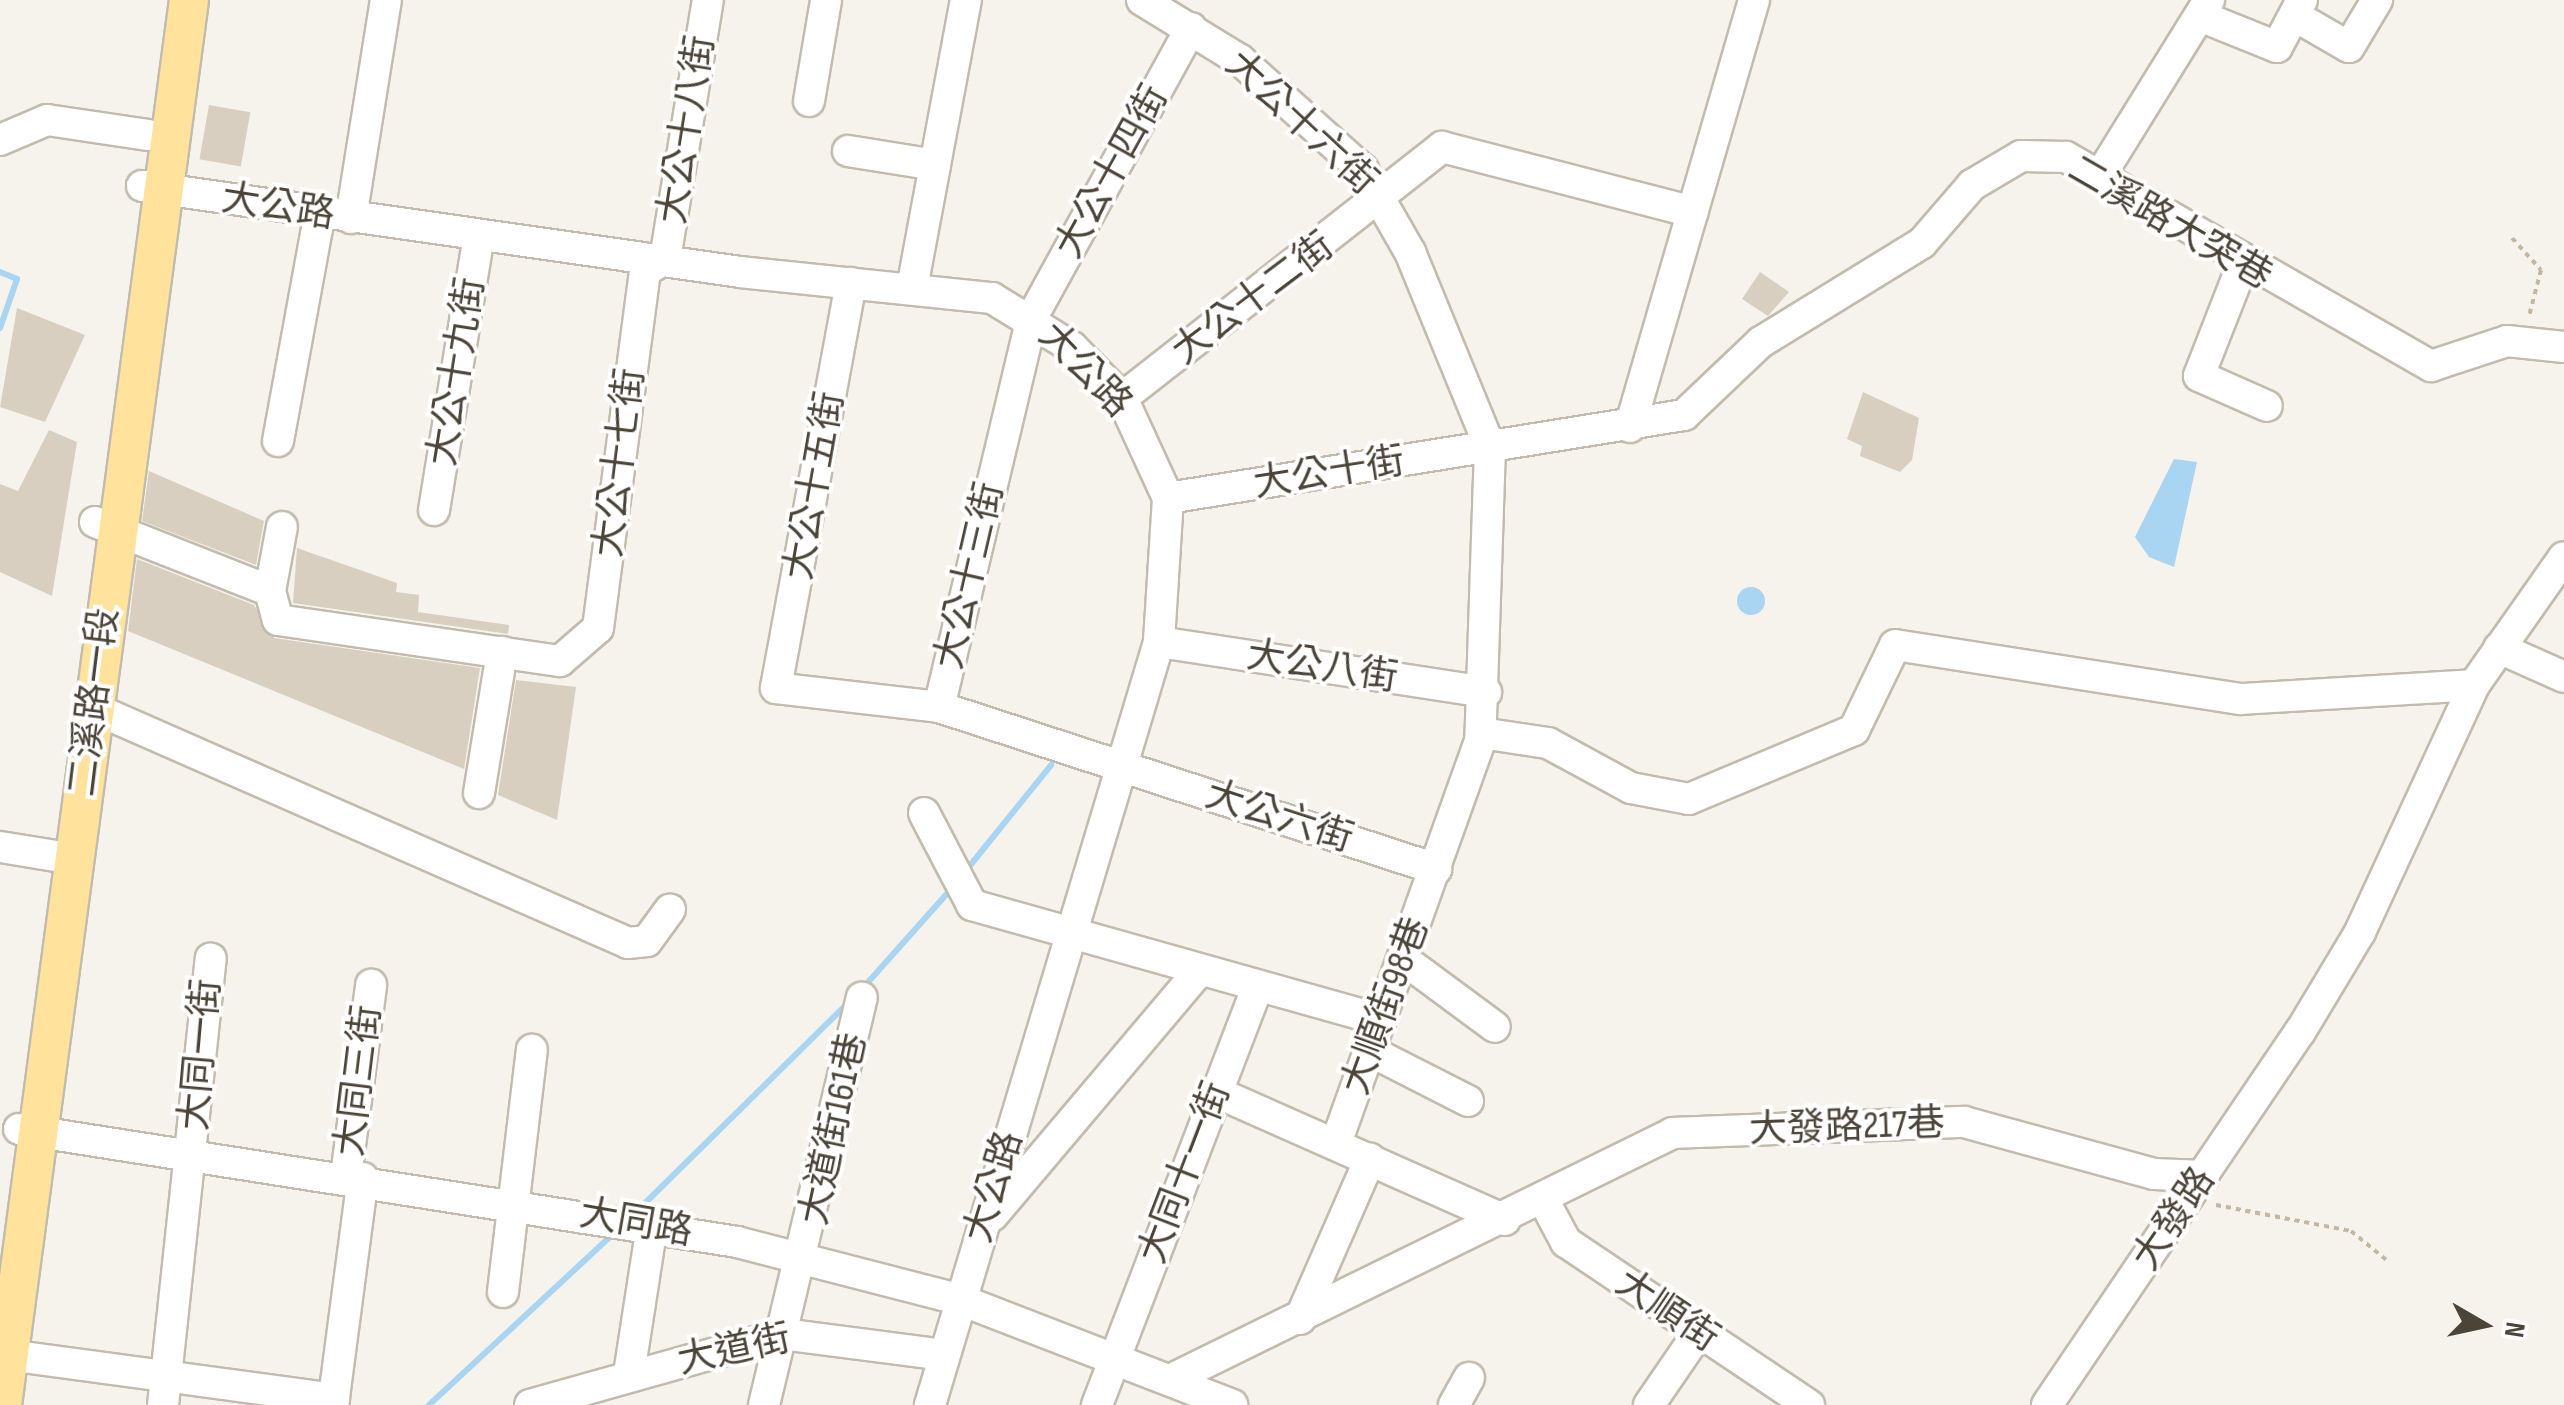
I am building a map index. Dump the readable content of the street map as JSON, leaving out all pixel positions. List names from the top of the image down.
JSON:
{
  "streets": {
    "main road": ["二溪路一段"],
    "street": [
      "大公十六街",
      "大公十八街",
      "大公十四街",
      "大公路",
      "二溪路大突巷",
      "大公十二街",
      "大公十九街",
      "大公十七街",
      "大公十街",
      "大公十五街",
      "大公十三街",
      "大公八街",
      "大公六街",
      "大順街98巷",
      "大同一街",
      "大同三街",
      "大發路217巷",
      "大道街161巷",
      "大同十一街",
      "大發路",
      "大同路",
      "大順街",
      "大道街"
    ]
  },
  "crossings": [
    ["大公十六街", "大公十四街"],
    ["大公十六街", "二溪路大突巷"],
    ["大公十六街", "大公十二街"],
    ["大公十六街", "大公十街"],
    ["大公十八街", "大公路"],
    ["大公十八街", "大公十七街"],
    ["大公十四街", "大公路"],
    ["大公十四街", "大公十三街"],
    ["大公路", "大公十二街"],
    ["大公路", "大公十九街"],
    ["大公路", "大公十七街"],
    ["大公路", "大公十街"],
    ["大公路", "大公十五街"],
    ["大公路", "大公十三街"],
    ["大公路", "大公八街"],
    ["大公路", "二溪路一段"],
    ["大公路", "大公六街"],
    ["大公路", "大同路"],
    ["大公路", "大道街"],
    ["二溪路大突巷", "大公十街"],
    ["大公十五街", "大公十三街"],
    ["大公十三街", "大公六街"],
    ["二溪路一段", "大同路"],
    ["大公六街", "大順街98巷"],
    ["大同一街", "大同路"],
    ["大同三街", "大同路"],
    ["大發路217巷", "大發路"],
    ["大發路217巷", "大順街"],
    ["大道街161巷", "大同路"],
    ["大道街161巷", "大道街"],
    ["大同十一街", "大同路"]
  ],
  "north": "right"
}
